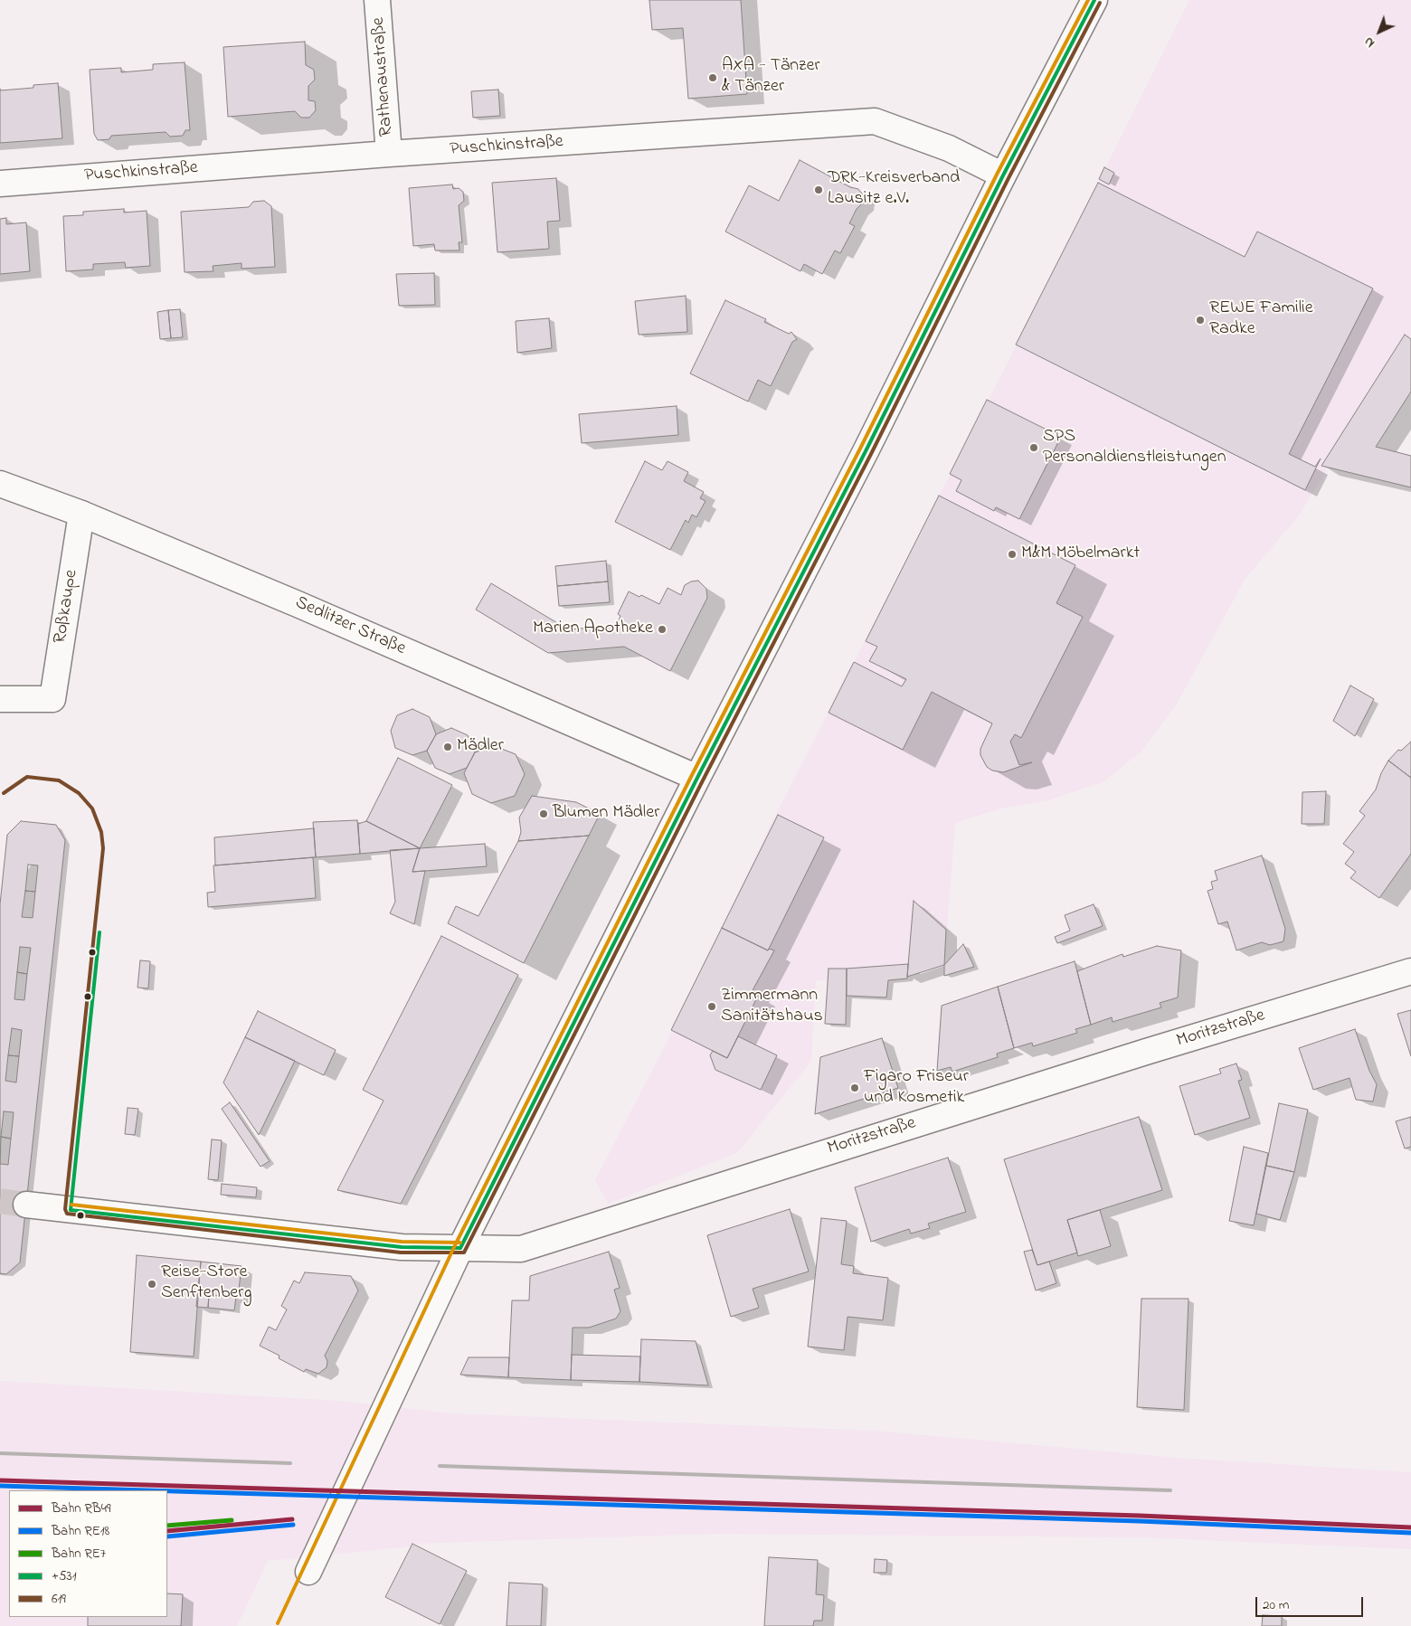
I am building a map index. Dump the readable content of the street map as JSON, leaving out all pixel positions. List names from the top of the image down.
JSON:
{
  "streets": {
    "street": [
      "Rathenaustraße",
      "Puschkinstraße",
      "Roßkaupe",
      "Sedlitzer Straße",
      "Moritzstraße"
    ]
  },
  "crossings": [
    ["Rathenaustraße", "Puschkinstraße"],
    ["Roßkaupe", "Sedlitzer Straße"]
  ],
  "places": [
    "AXA - Tänzer & Tänzer",
    "DRK-Kreisverband Lausitz e.V.",
    "REWE Familie Radke",
    "SPS Personaldienstleistungen",
    "M&M Möbelmarkt",
    "Marien Apotheke",
    "Mädler",
    "Blumen Mädler",
    "Zimmermann Sanitätshaus",
    "Figaro Friseur und Kosmetik",
    "Reise-Store Senftenberg"
  ],
  "lines": [
    "transit line +531",
    "transit line 619",
    "rail line RB49",
    "rail line RE18",
    "rail line RE7"
  ],
  "legend": [
    "Bahn RB49",
    "Bahn RE18",
    "Bahn RE7",
    "+531",
    "619"
  ],
  "scale_bar": "20 m",
  "north": "bottom left"
}
